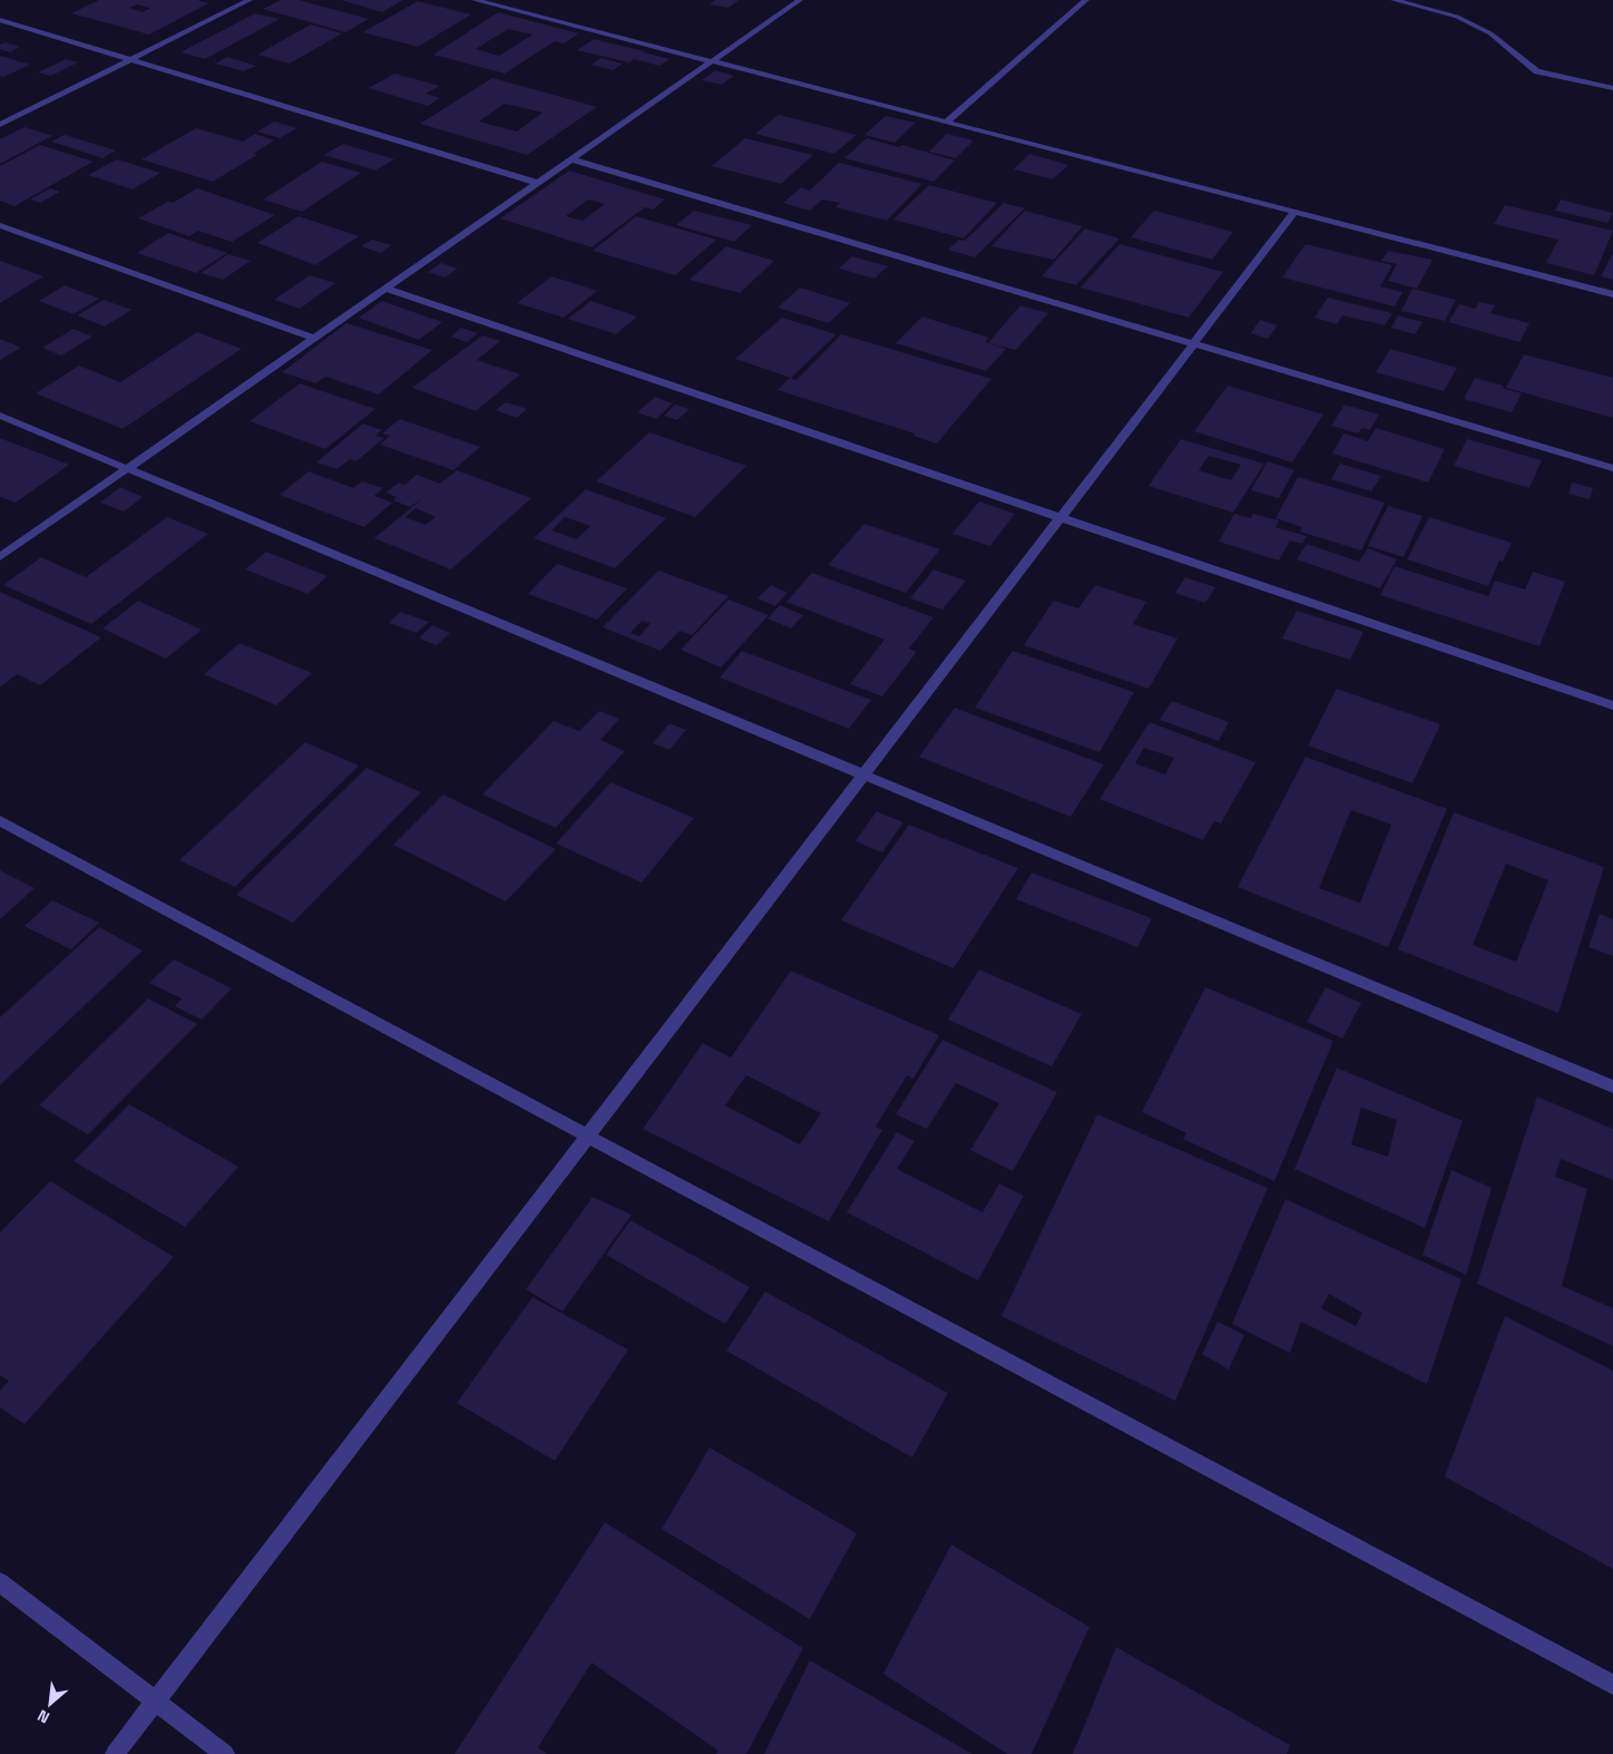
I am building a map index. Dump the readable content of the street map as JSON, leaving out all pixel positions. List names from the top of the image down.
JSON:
{
  "north": "bottom left"
}
